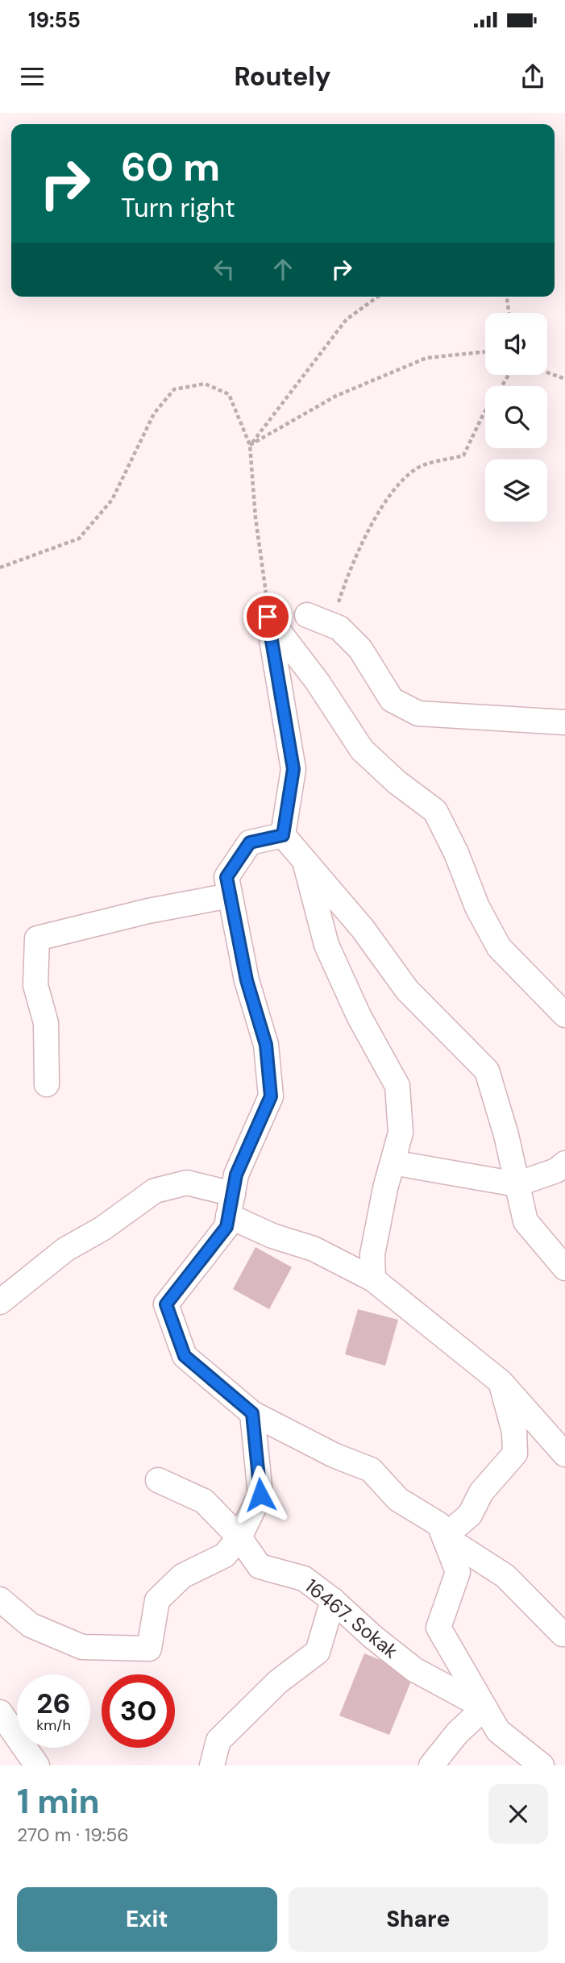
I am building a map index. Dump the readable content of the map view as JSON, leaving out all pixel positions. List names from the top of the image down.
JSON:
{
  "streets": {
    "street": ["16467. Sokak"]
  },
  "page": {
    "status": "19:55",
    "header": "Routely",
    "turn": ["60 m", "Turn right"],
    "speed": "26 km/h",
    "limit": "30",
    "heading": ["1 min", "270 m · 19:56"],
    "buttons": ["Exit", "Share"]
  }
}
